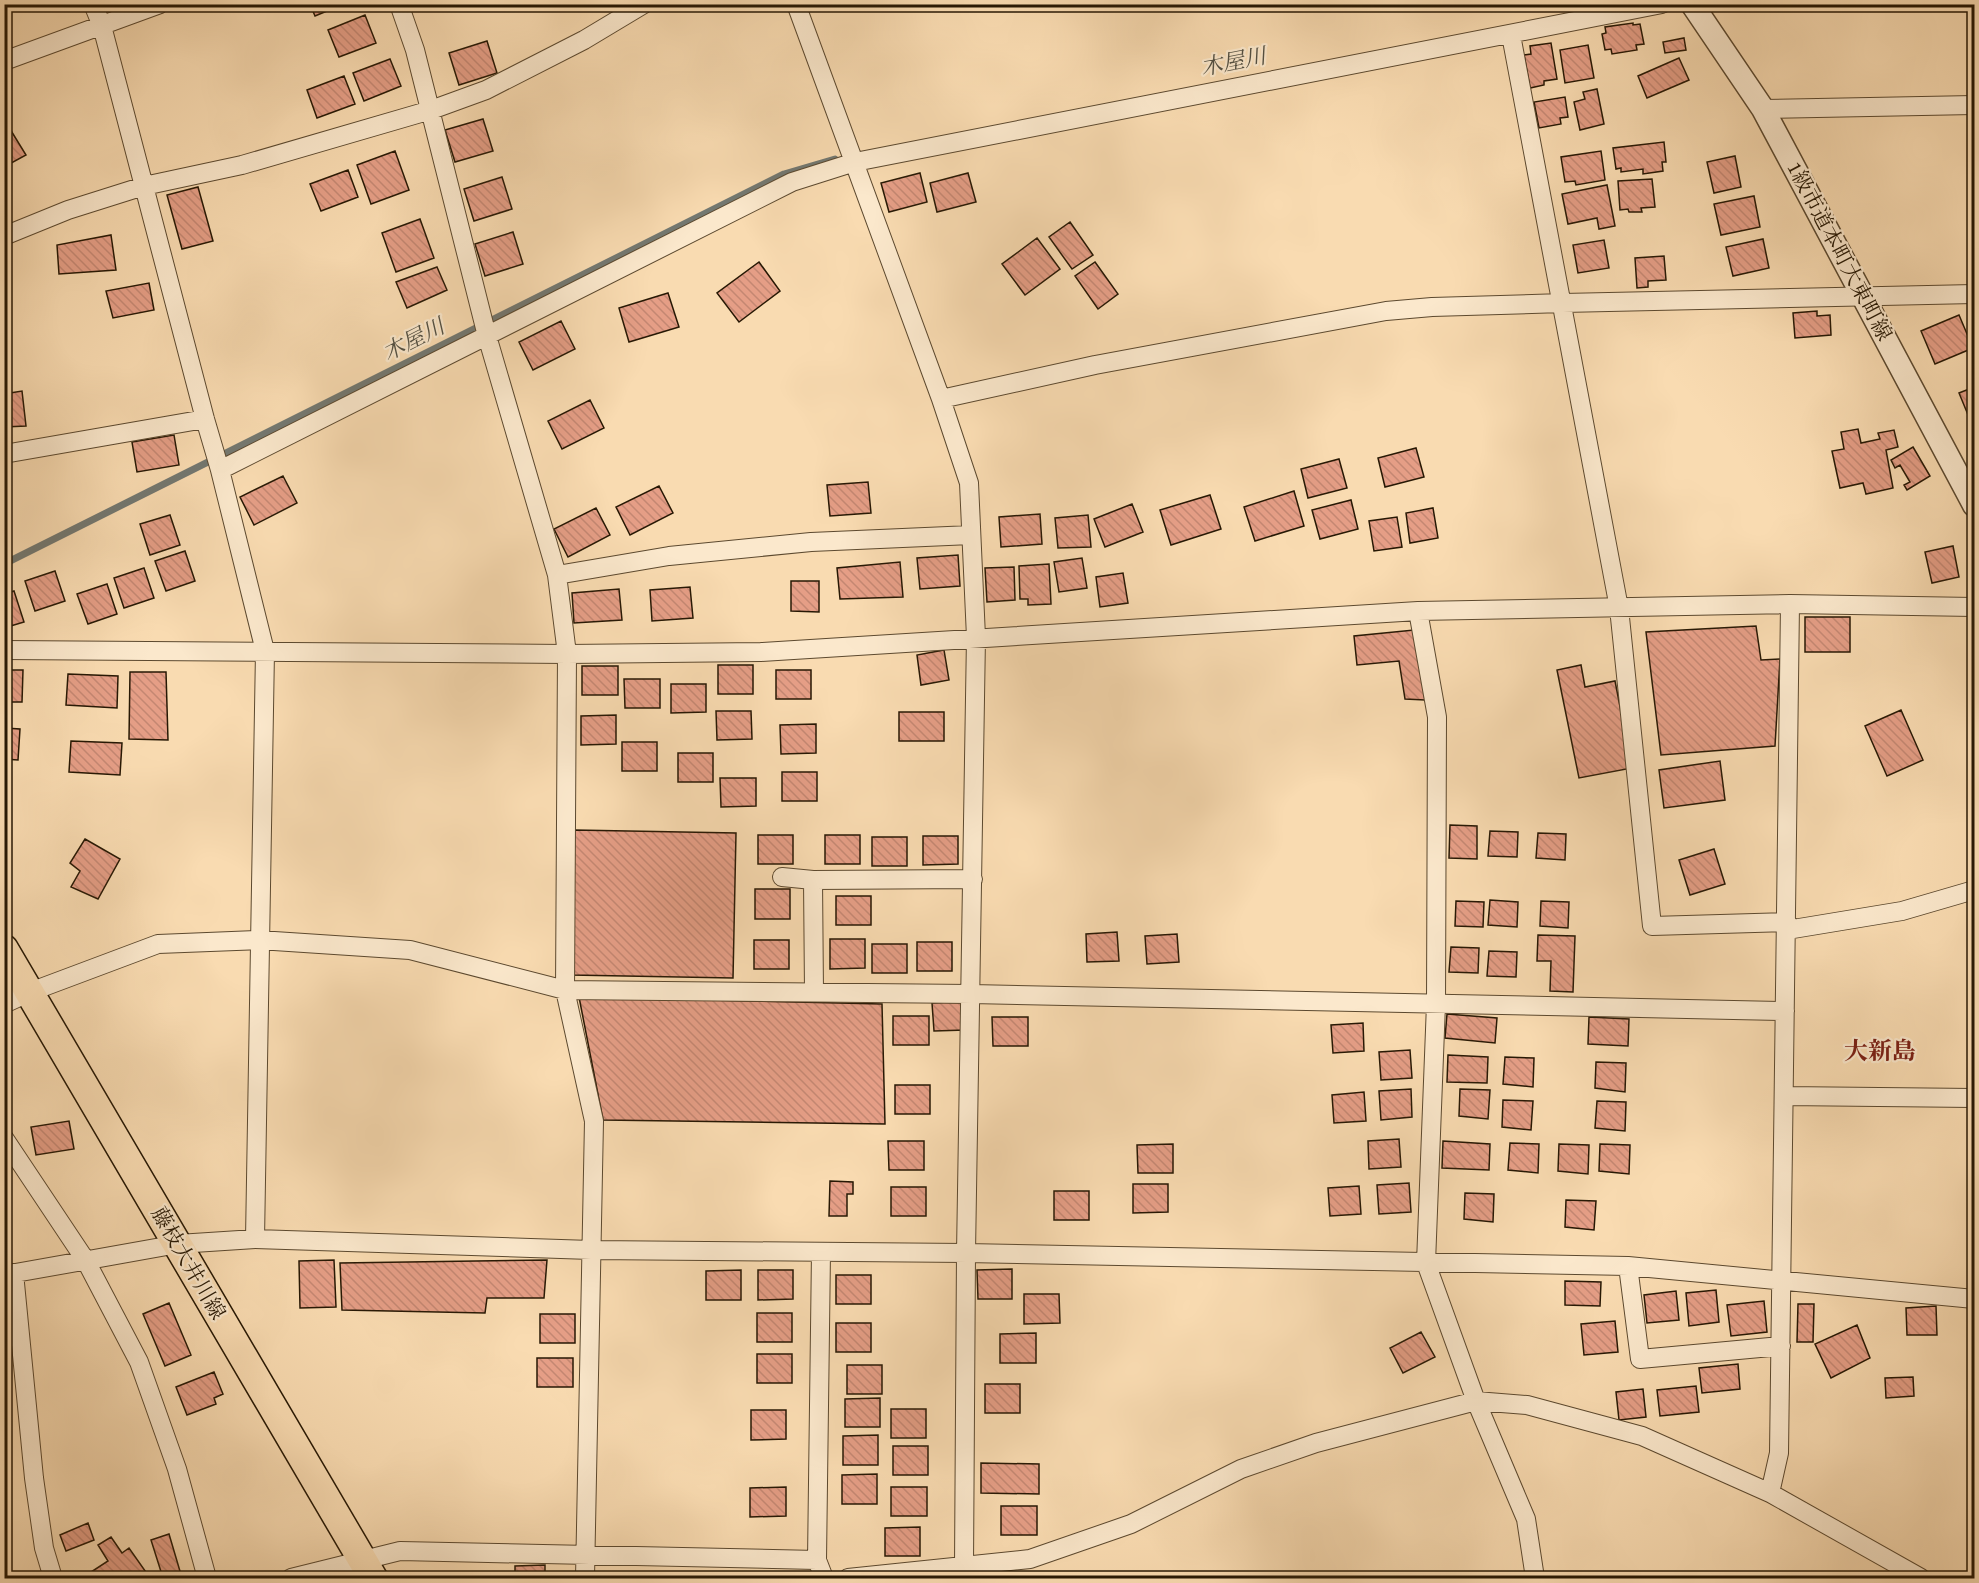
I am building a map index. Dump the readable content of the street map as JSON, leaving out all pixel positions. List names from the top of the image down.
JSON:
{
  "streets": {
    "main road": ["藤枝大井川線"],
    "street": ["1級市道本町大東町線"]
  },
  "districts": ["大新島"],
  "water": ["木屋川"]
}
